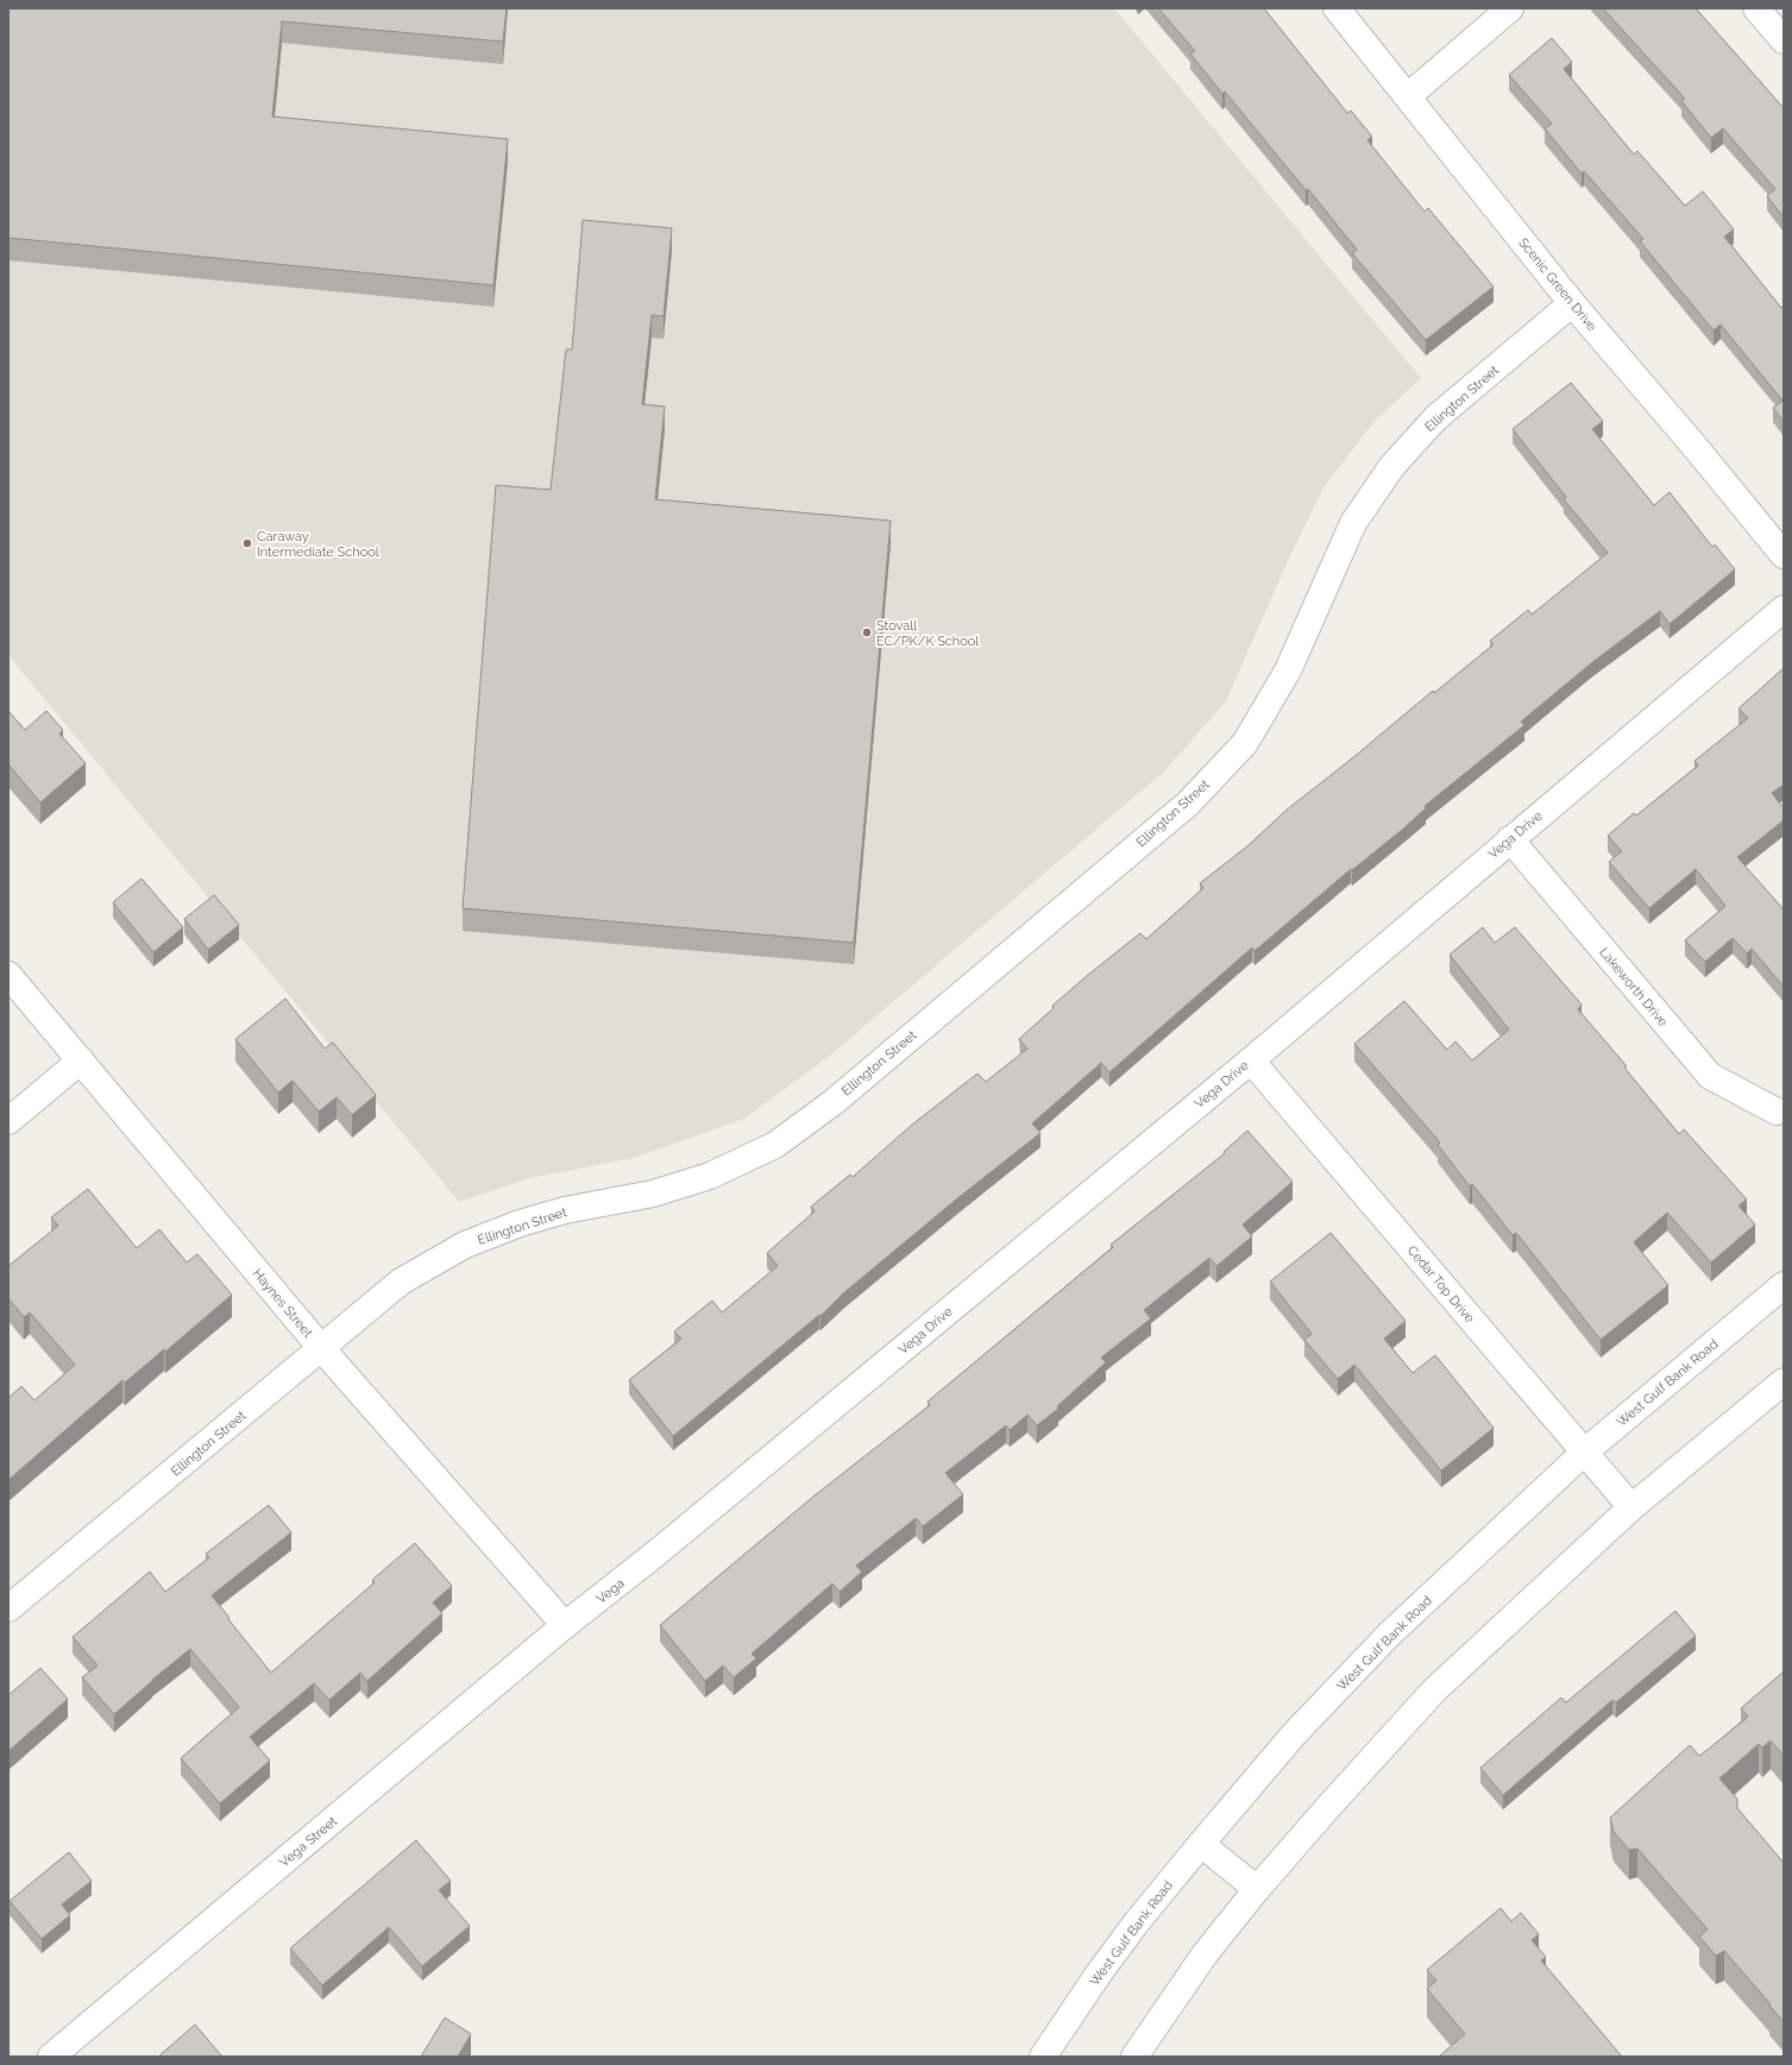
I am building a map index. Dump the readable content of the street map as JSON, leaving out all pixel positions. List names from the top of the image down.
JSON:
{
  "streets": {
    "street": [
      "Scenic Green Drive",
      "Ellington Street",
      "Vega Drive",
      "Lakeworth Drive",
      "Cedar Top Drive",
      "Haynes Street",
      "West Gulf Bank Road",
      "Vega",
      "Vega Street"
    ]
  },
  "crossings": [
    ["Scenic Green Drive", "Ellington Street"],
    ["Ellington Street", "Haynes Street"],
    ["Vega Drive", "Lakeworth Drive"],
    ["Vega Drive", "Cedar Top Drive"],
    ["Vega Drive", "Vega"],
    ["Cedar Top Drive", "West Gulf Bank Road"],
    ["Haynes Street", "Vega"],
    ["Haynes Street", "Vega Street"],
    ["Vega", "Vega Street"]
  ],
  "places": ["Caraway Intermediate School", "Stovall EC/PK/K School"]
}
